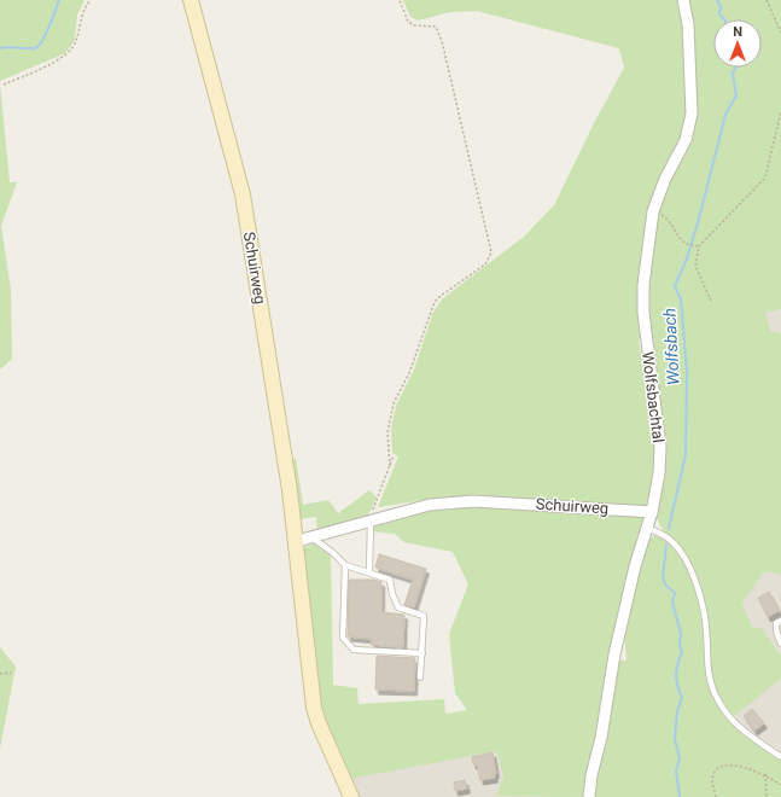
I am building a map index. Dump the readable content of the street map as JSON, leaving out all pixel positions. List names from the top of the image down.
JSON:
{
  "streets": {
    "main road": ["Schuirweg"],
    "street": ["Wolfsbachtal"]
  },
  "crossings": [
    ["Schuirweg", "Wolfsbachtal"]
  ],
  "water": ["Wolfsbach"],
  "north": "top"
}
